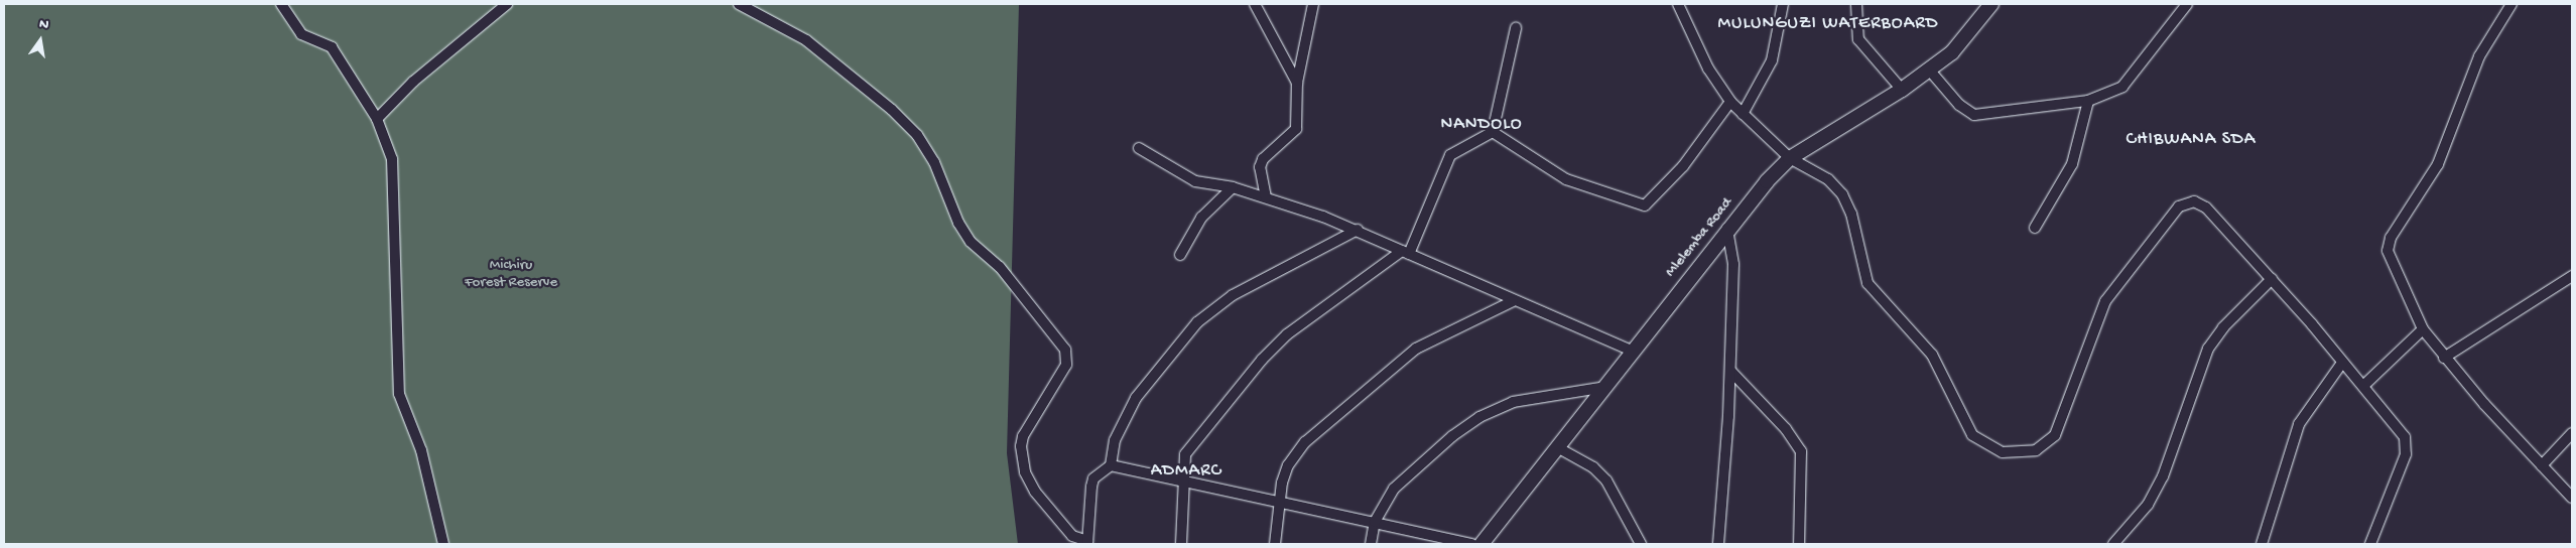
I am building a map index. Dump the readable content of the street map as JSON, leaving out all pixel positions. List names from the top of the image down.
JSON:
{
  "streets": {
    "street": ["Mlelemba Road"]
  },
  "districts": [
    "MULUNGUZI WATERBOARD",
    "NANDOLO",
    "CHIBWANA SDA",
    "ADMARC"
  ],
  "parks": ["Michiru Forest Reserve"],
  "north": "top"
}
